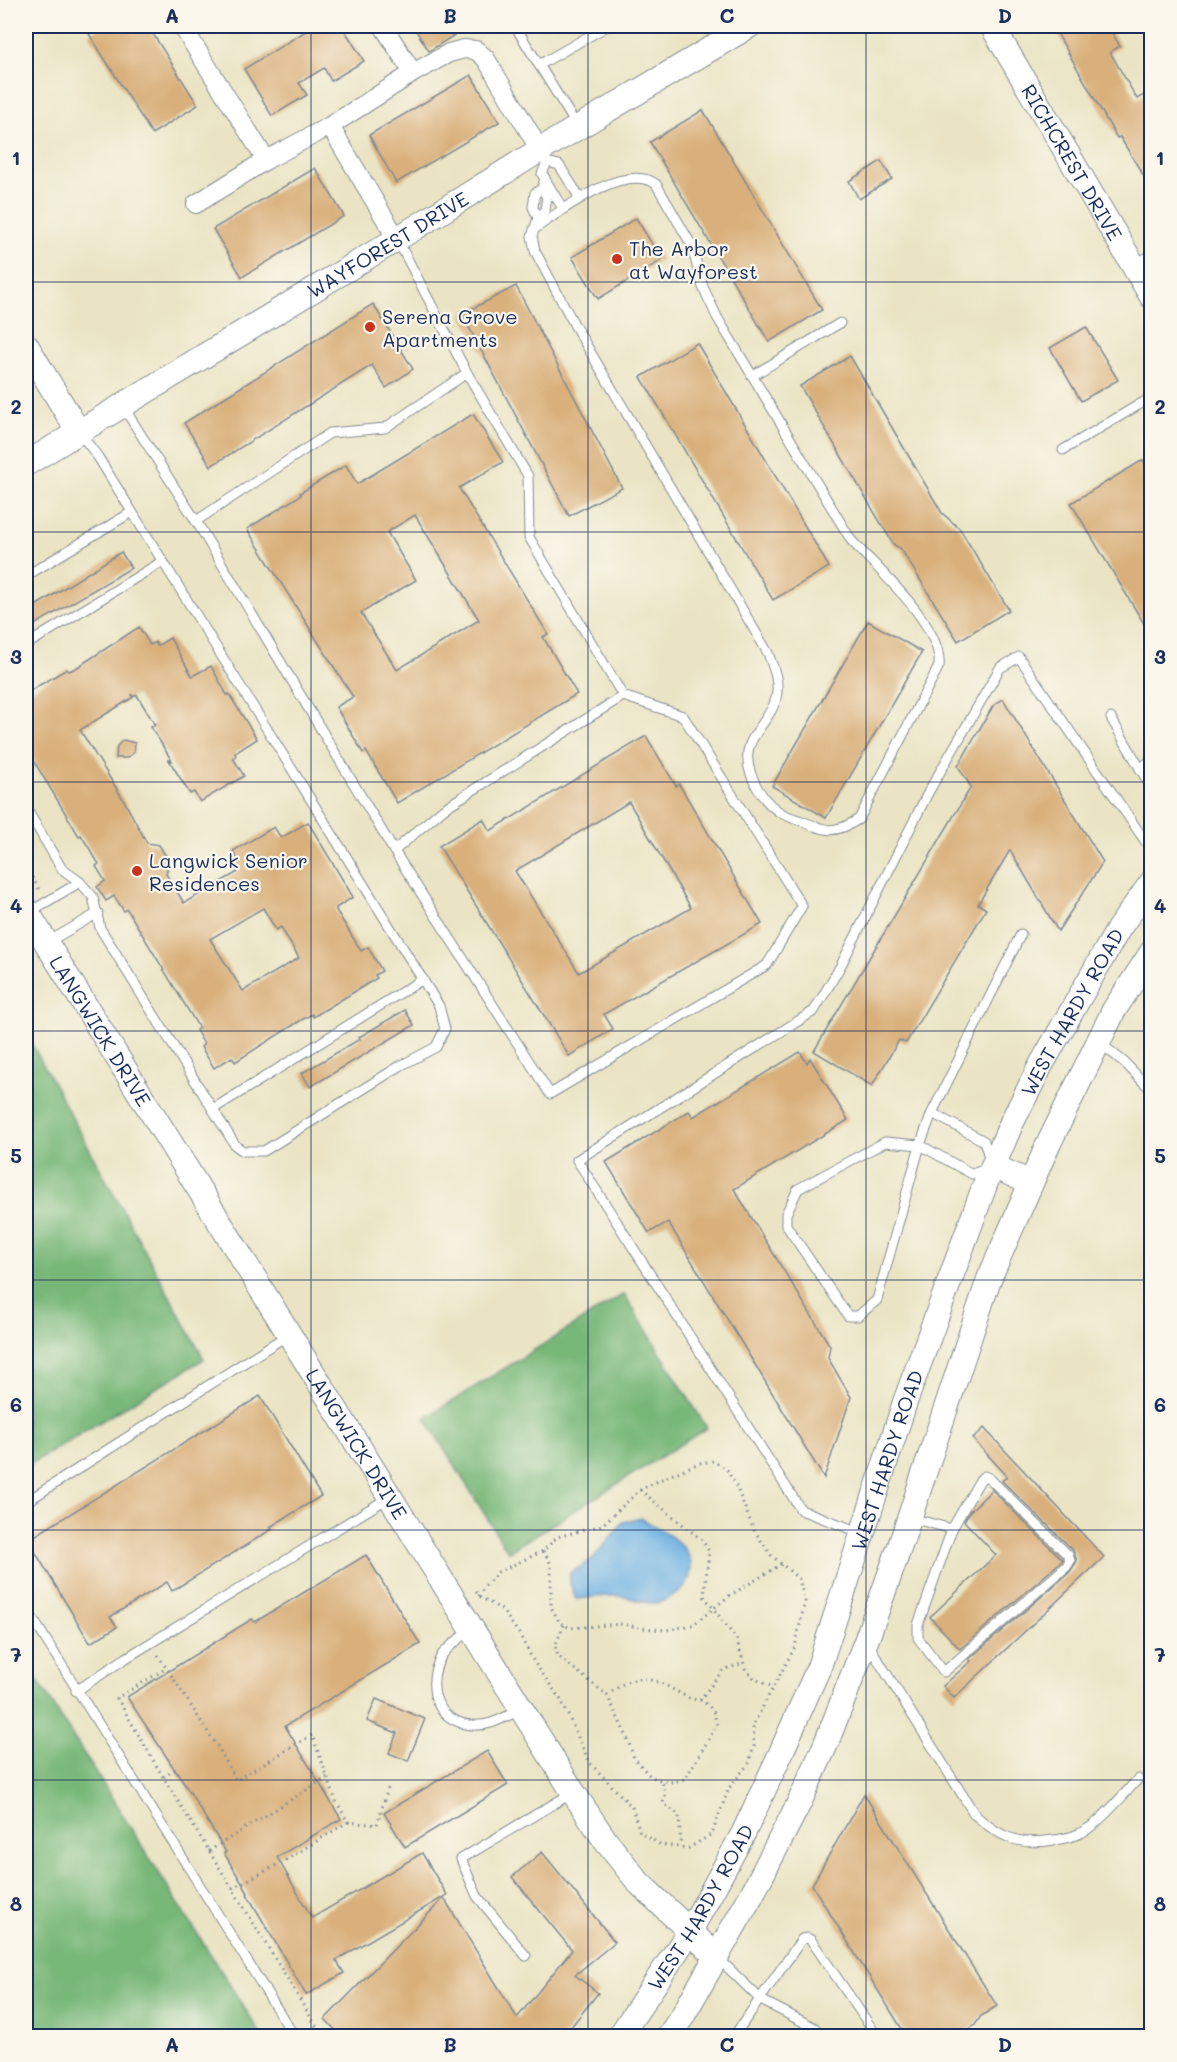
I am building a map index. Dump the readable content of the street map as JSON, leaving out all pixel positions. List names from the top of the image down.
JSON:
{
  "streets": {
    "street": [
      "RICHCREST DRIVE",
      "WAYFOREST DRIVE",
      "WEST HARDY ROAD",
      "LANGWICK DRIVE"
    ]
  },
  "crossings": [
    ["WEST HARDY ROAD", "LANGWICK DRIVE"]
  ],
  "places": ["The Arbor at Wayforest", "Serena Grove Apartments", "Langwick Senior Residences"],
  "grid": {
    "columns": [
      "A",
      "B",
      "C",
      "D"
    ],
    "rows": [
      "1",
      "2",
      "3",
      "4",
      "5",
      "6",
      "7",
      "8"
    ]
  }
}
